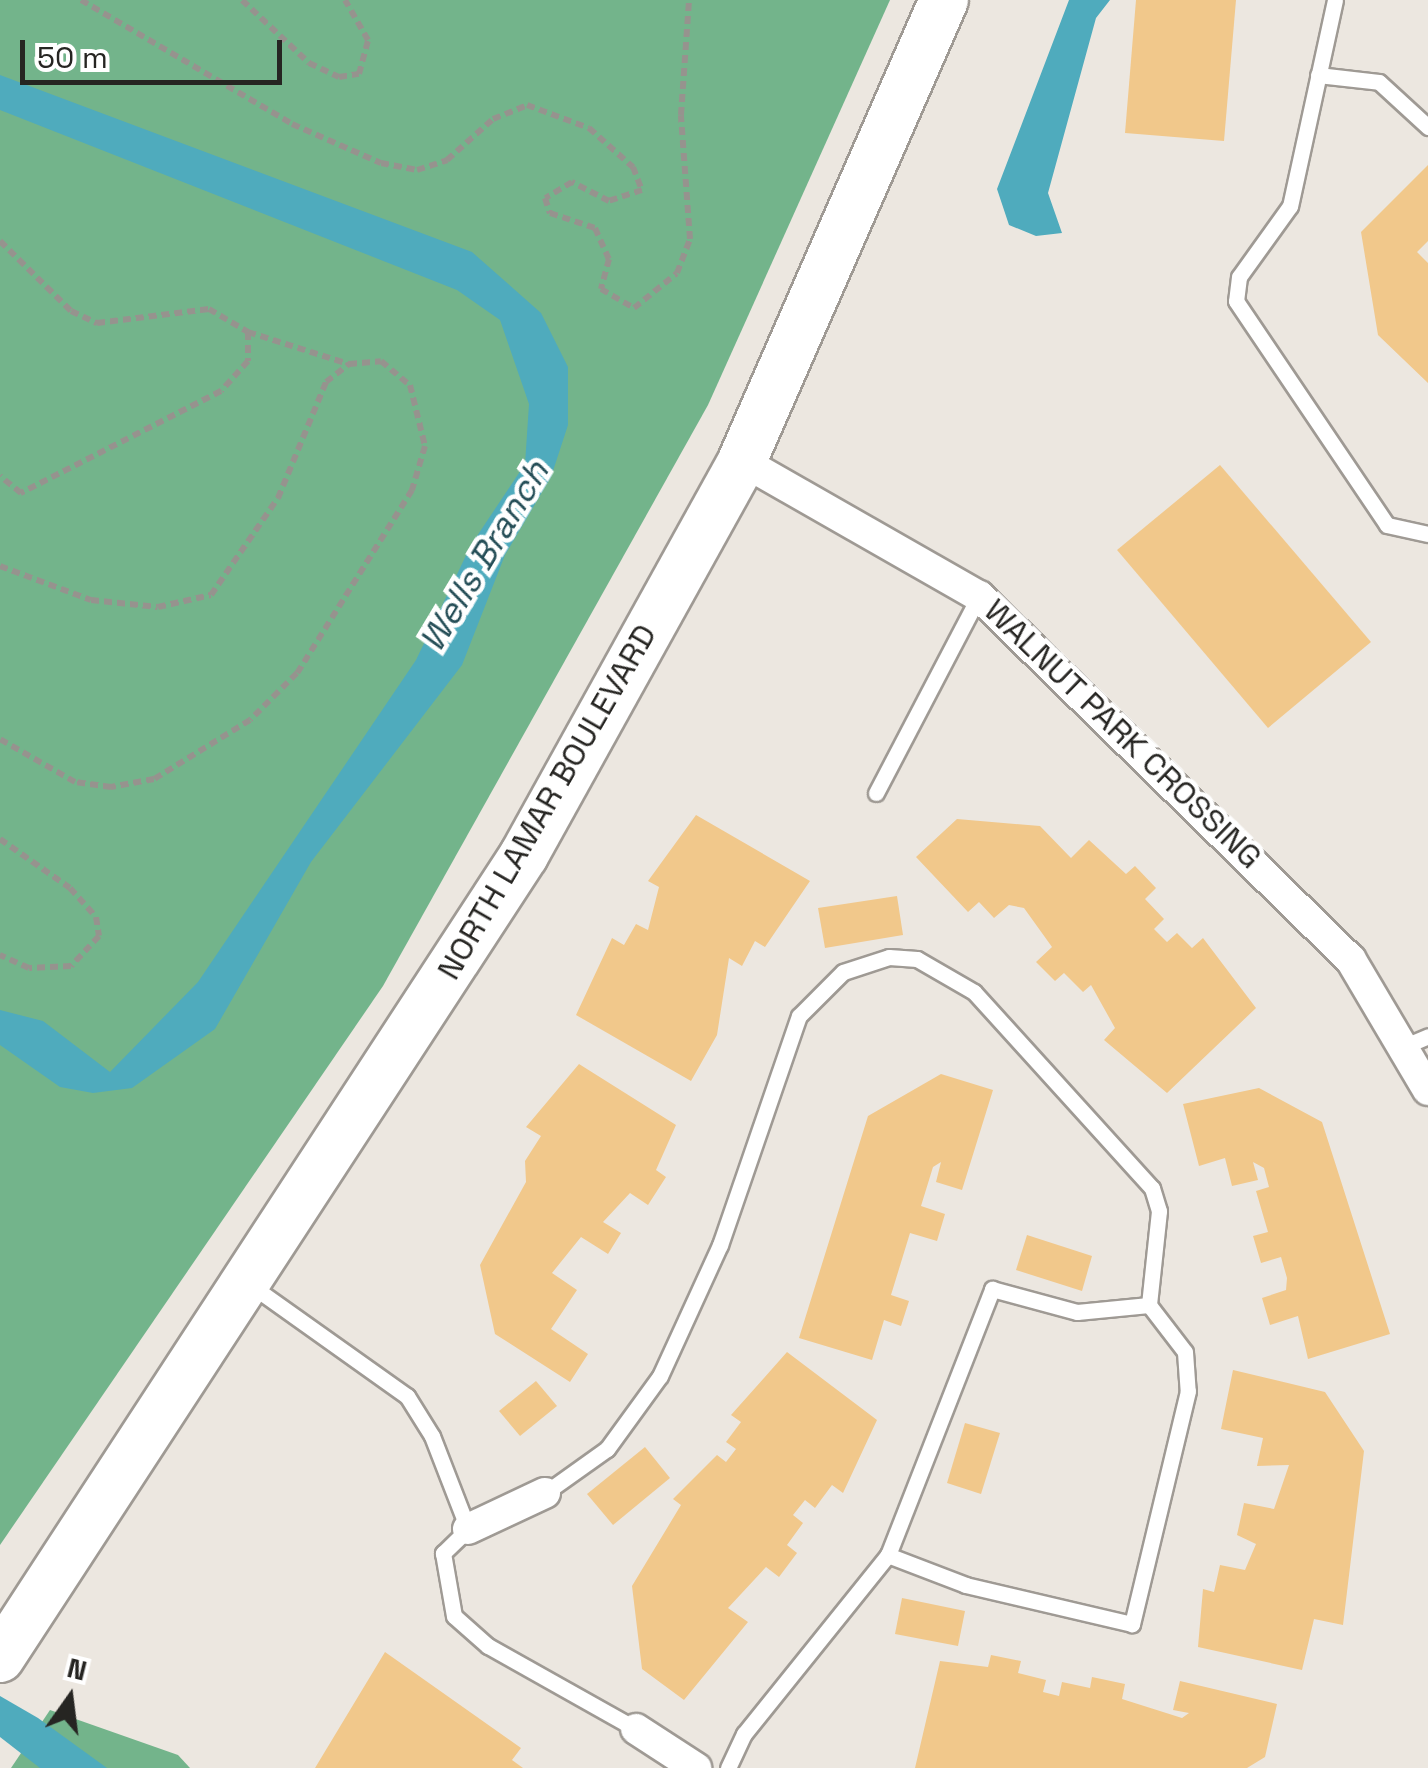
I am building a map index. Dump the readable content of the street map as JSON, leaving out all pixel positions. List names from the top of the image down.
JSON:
{
  "streets": {
    "main road": ["NORTH LAMAR BOULEVARD"],
    "street": ["WALNUT PARK CROSSING"]
  },
  "crossings": [
    ["WALNUT PARK CROSSING", "NORTH LAMAR BOULEVARD"]
  ],
  "water": ["Wells Branch"],
  "scale_bar": "50 m",
  "north": "top"
}
